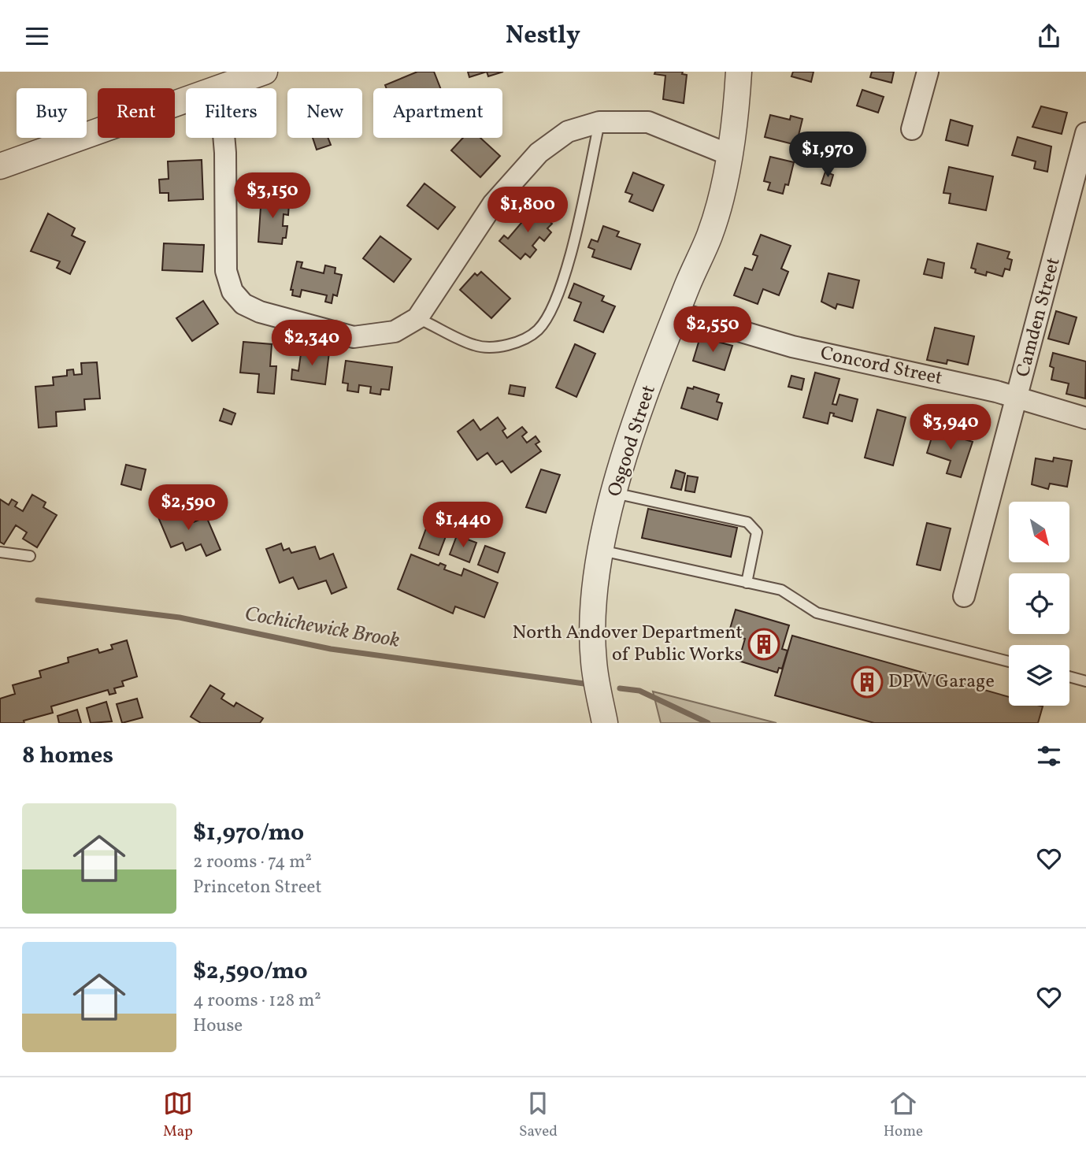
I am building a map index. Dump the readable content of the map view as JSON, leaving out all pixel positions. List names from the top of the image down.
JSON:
{
  "streets": {
    "street": ["Camden Street", "Concord Street", "Osgood Street"]
  },
  "crossings": [
    ["Camden Street", "Concord Street"],
    ["Concord Street", "Osgood Street"]
  ],
  "water": ["Cochichewick Brook"],
  "places": {
    "building": ["North Andover Department of Public Works", "DPW Garage"]
  },
  "north": "bottom right",
  "page": {
    "header": "Nestly",
    "chip": [
      "Buy",
      "Rent",
      "Filters",
      "New",
      "Apartment"
    ],
    "price": [
      "$1,970",
      "$3,150",
      "$1,800",
      "$2,550",
      "$2,340",
      "$3,940",
      "$2,590",
      "$1,440"
    ],
    "heading": "8 homes",
    "list": [
      {
        "name": "$1,970/mo",
        "note": "2 rooms · 74 m² · Princeton Street"
      },
      {
        "name": "$2,590/mo",
        "note": "4 rooms · 128 m² · House"
      }
    ],
    "tabs": ["Map", "Saved", "Home"]
  }
}
